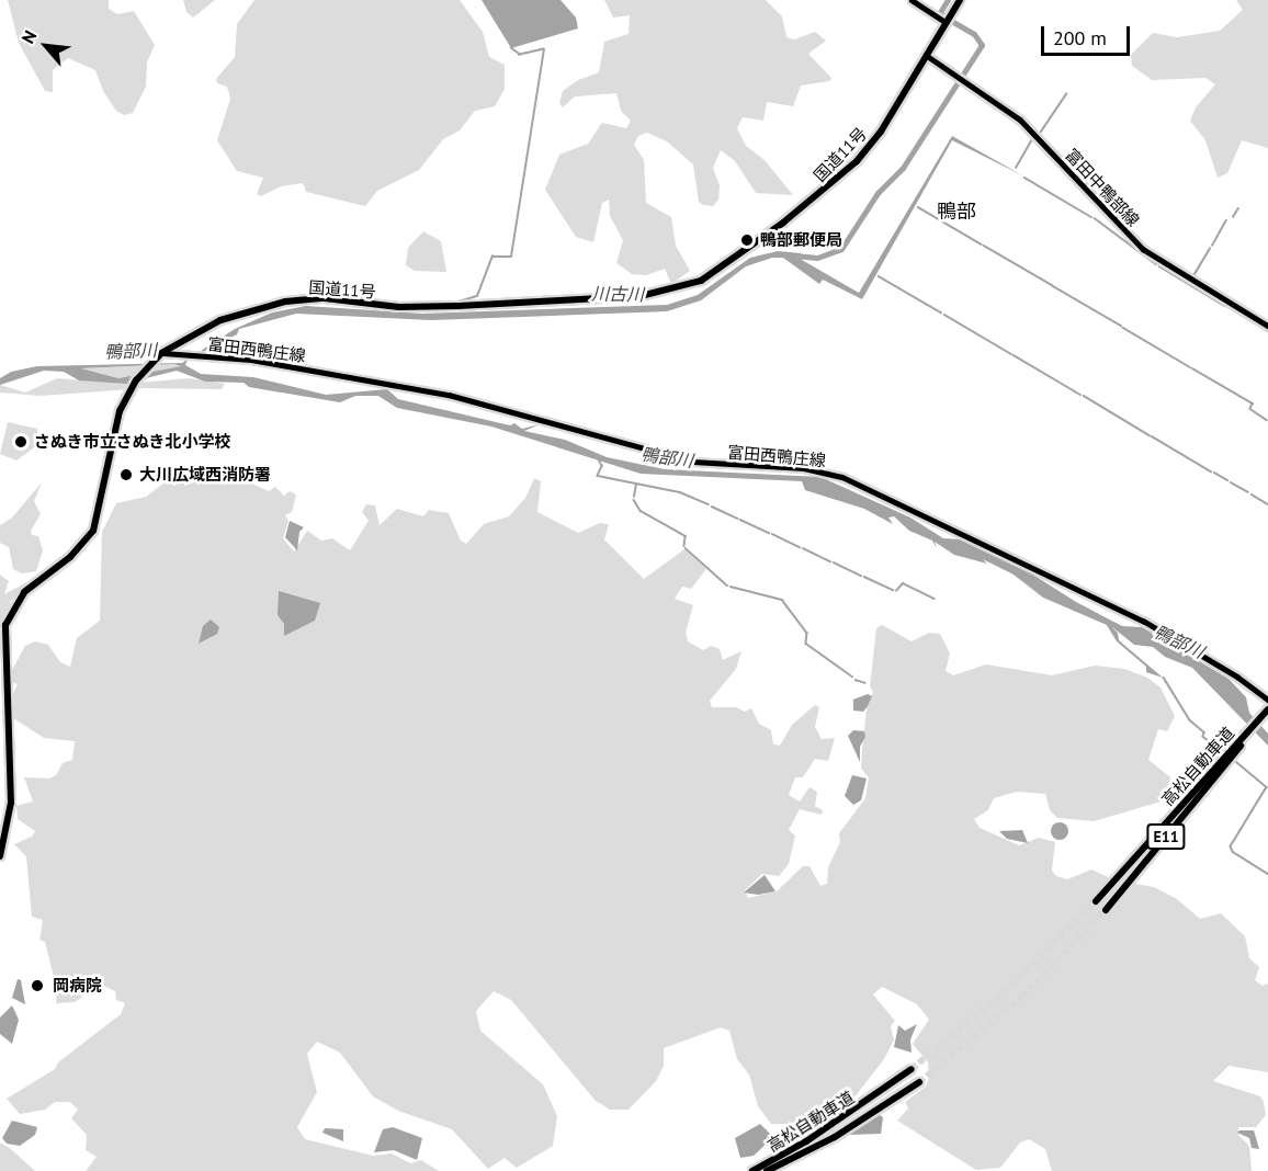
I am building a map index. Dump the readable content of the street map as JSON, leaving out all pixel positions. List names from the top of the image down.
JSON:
{
  "streets": {
    "highway": ["国道11号", "高松自動車道", "E11"],
    "main road": ["富田中鴨部線", "富田西鴨庄線"]
  },
  "crossings": [
    ["国道11号", "富田中鴨部線"],
    ["国道11号", "富田西鴨庄線"]
  ],
  "districts": ["鴨部"],
  "water": ["川古川", "鴨部川"],
  "places": [
    "鴨部郵便局",
    "さぬき市立さぬき北小学校",
    "大川広域西消防署",
    "岡病院"
  ],
  "scale_bar": "200 m",
  "north": "top left"
}
